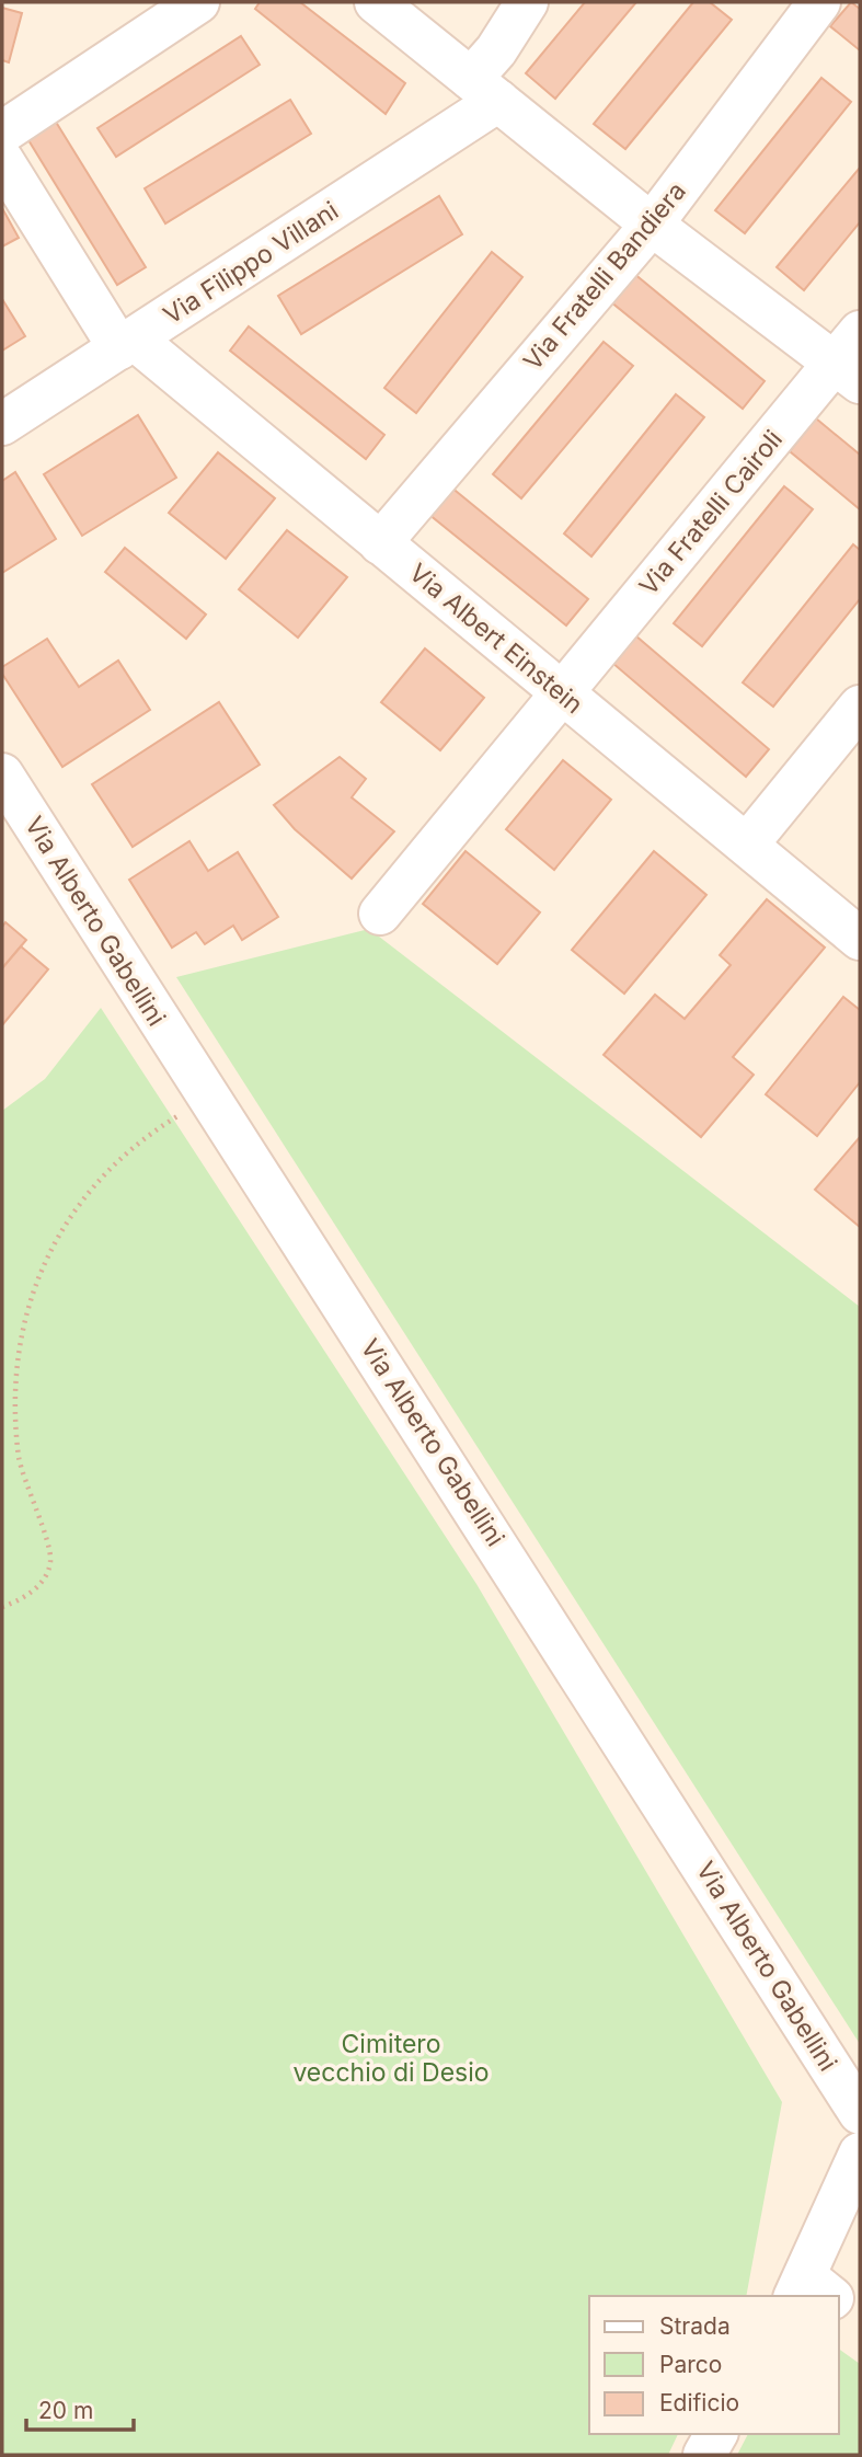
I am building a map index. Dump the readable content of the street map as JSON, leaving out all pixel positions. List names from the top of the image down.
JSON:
{
  "streets": {
    "street": [
      "Via Filippo Villani",
      "Via Fratelli Bandiera",
      "Via Fratelli Cairoli",
      "Via Albert Einstein",
      "Via Alberto Gabellini"
    ]
  },
  "crossings": [
    ["Via Filippo Villani", "Via Albert Einstein"],
    ["Via Fratelli Bandiera", "Via Albert Einstein"],
    ["Via Fratelli Cairoli", "Via Albert Einstein"]
  ],
  "parks": ["Cimitero vecchio di Desio"],
  "legend": ["Strada", "Parco", "Edificio"],
  "scale_bar": "20 m"
}
